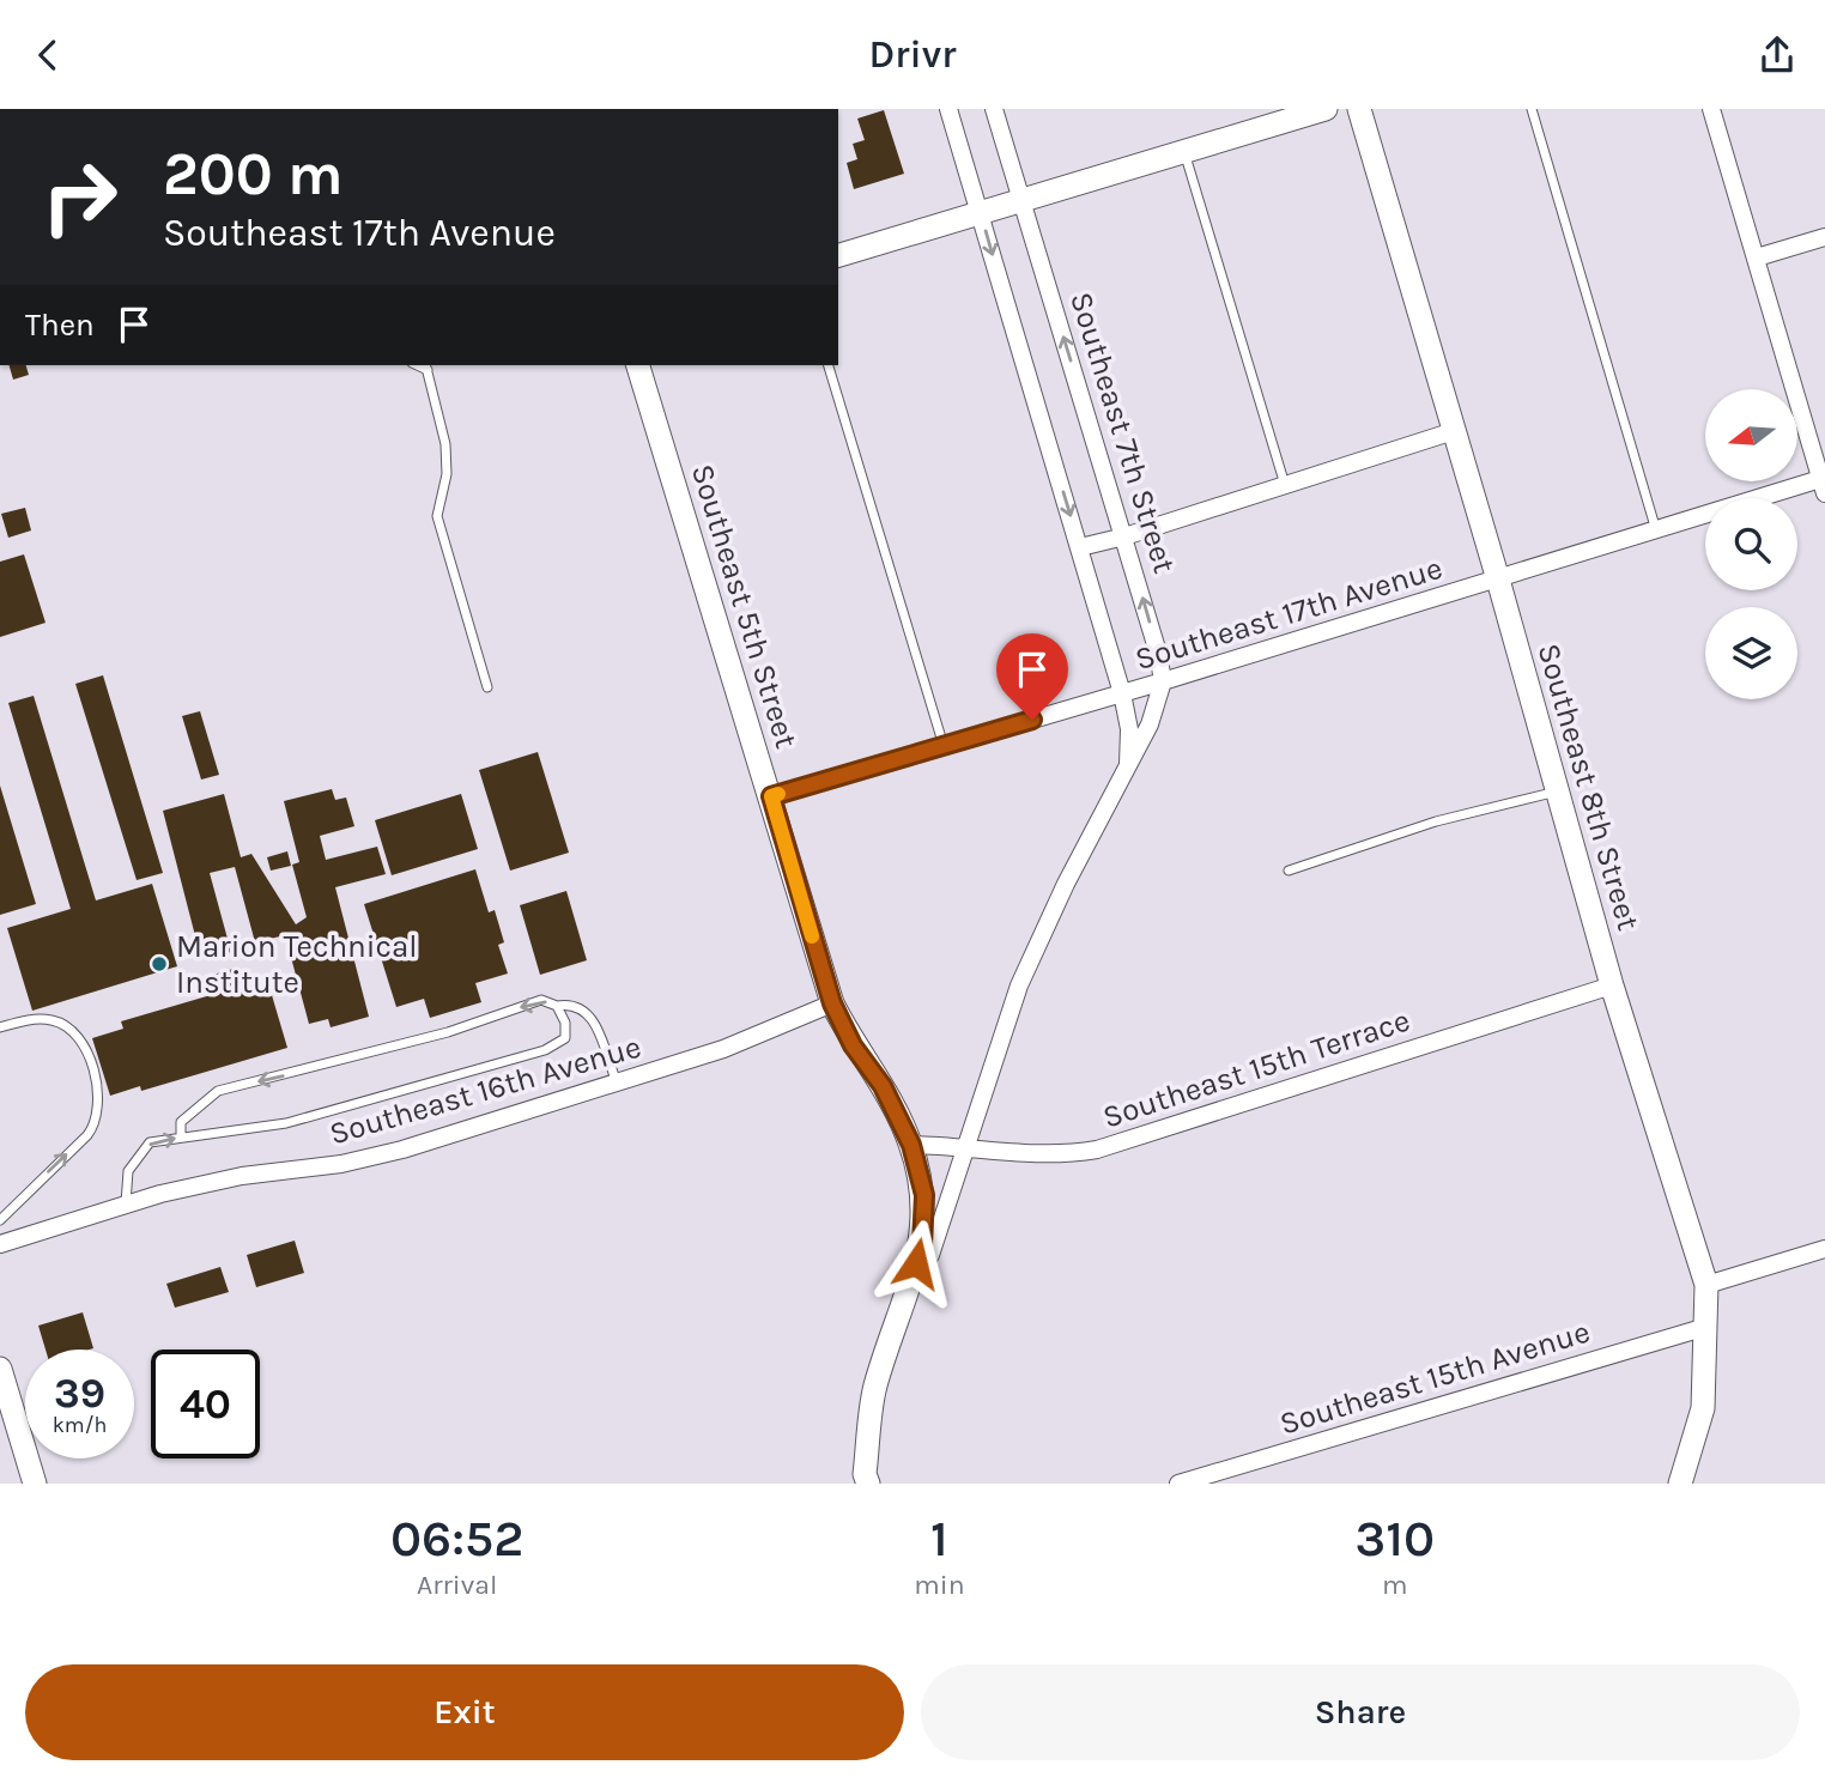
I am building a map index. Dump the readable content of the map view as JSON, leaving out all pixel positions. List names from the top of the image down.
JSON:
{
  "streets": {
    "street": [
      "Southeast 7th Street",
      "Southeast 5th Street",
      "Southeast 17th Avenue",
      "Southeast 8th Street",
      "Southeast 15th Terrace",
      "Southeast 16th Avenue",
      "Southeast 15th Avenue"
    ]
  },
  "crossings": [
    ["Southeast 7th Street", "Southeast 5th Street"],
    ["Southeast 7th Street", "Southeast 17th Avenue"],
    ["Southeast 7th Street", "Southeast 15th Terrace"],
    ["Southeast 5th Street", "Southeast 17th Avenue"],
    ["Southeast 5th Street", "Southeast 15th Terrace"],
    ["Southeast 5th Street", "Southeast 16th Avenue"],
    ["Southeast 17th Avenue", "Southeast 8th Street"],
    ["Southeast 8th Street", "Southeast 15th Terrace"],
    ["Southeast 8th Street", "Southeast 15th Avenue"]
  ],
  "places": ["Marion Technical Institute"],
  "north": "left",
  "page": {
    "header": "Drivr",
    "turn": ["200 m", "Southeast 17th Avenue"],
    "then": "Then",
    "speed": "39 km/h",
    "limit": "40",
    "eta": [
      "06:52",
      "Arrival",
      "1",
      "min",
      "310",
      "m"
    ],
    "buttons": ["Exit", "Share"]
  }
}
